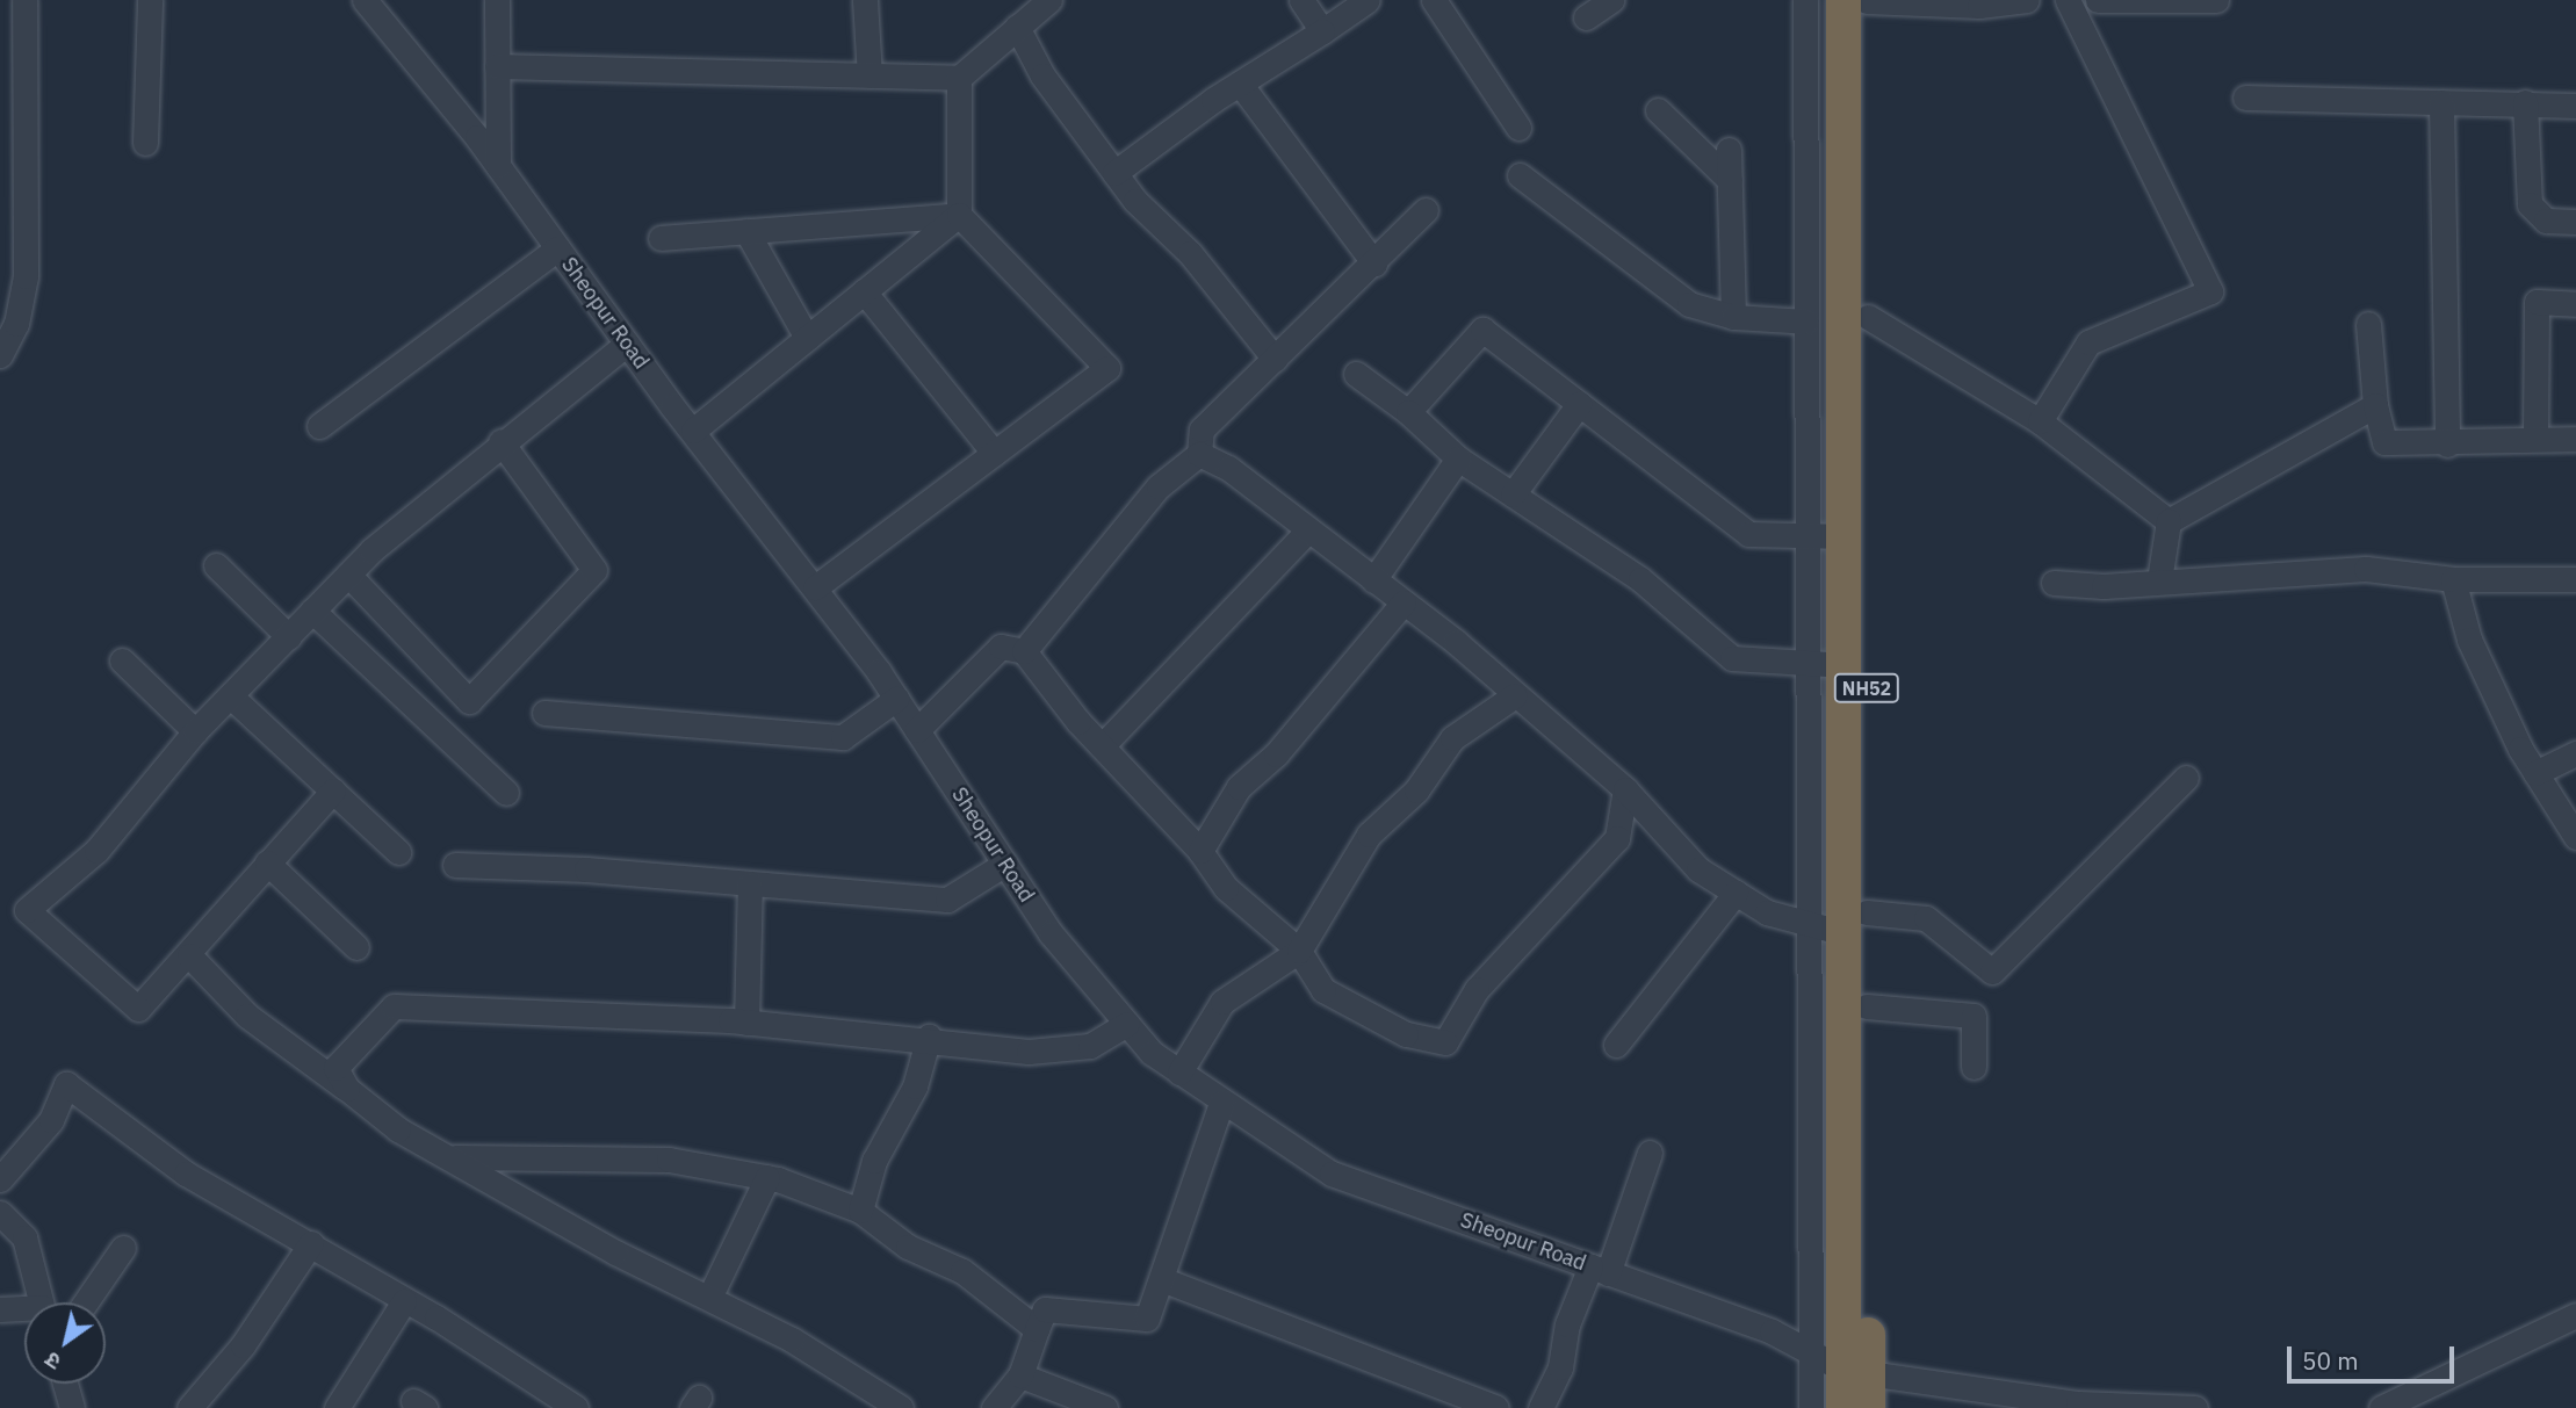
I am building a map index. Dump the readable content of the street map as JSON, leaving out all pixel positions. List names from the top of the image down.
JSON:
{
  "streets": {
    "highway": ["NH52"],
    "street": ["Sheopur Road"]
  },
  "crossings": [
    ["Sheopur Road", "NH52"]
  ],
  "scale_bar": "50 m",
  "north": "bottom left"
}
